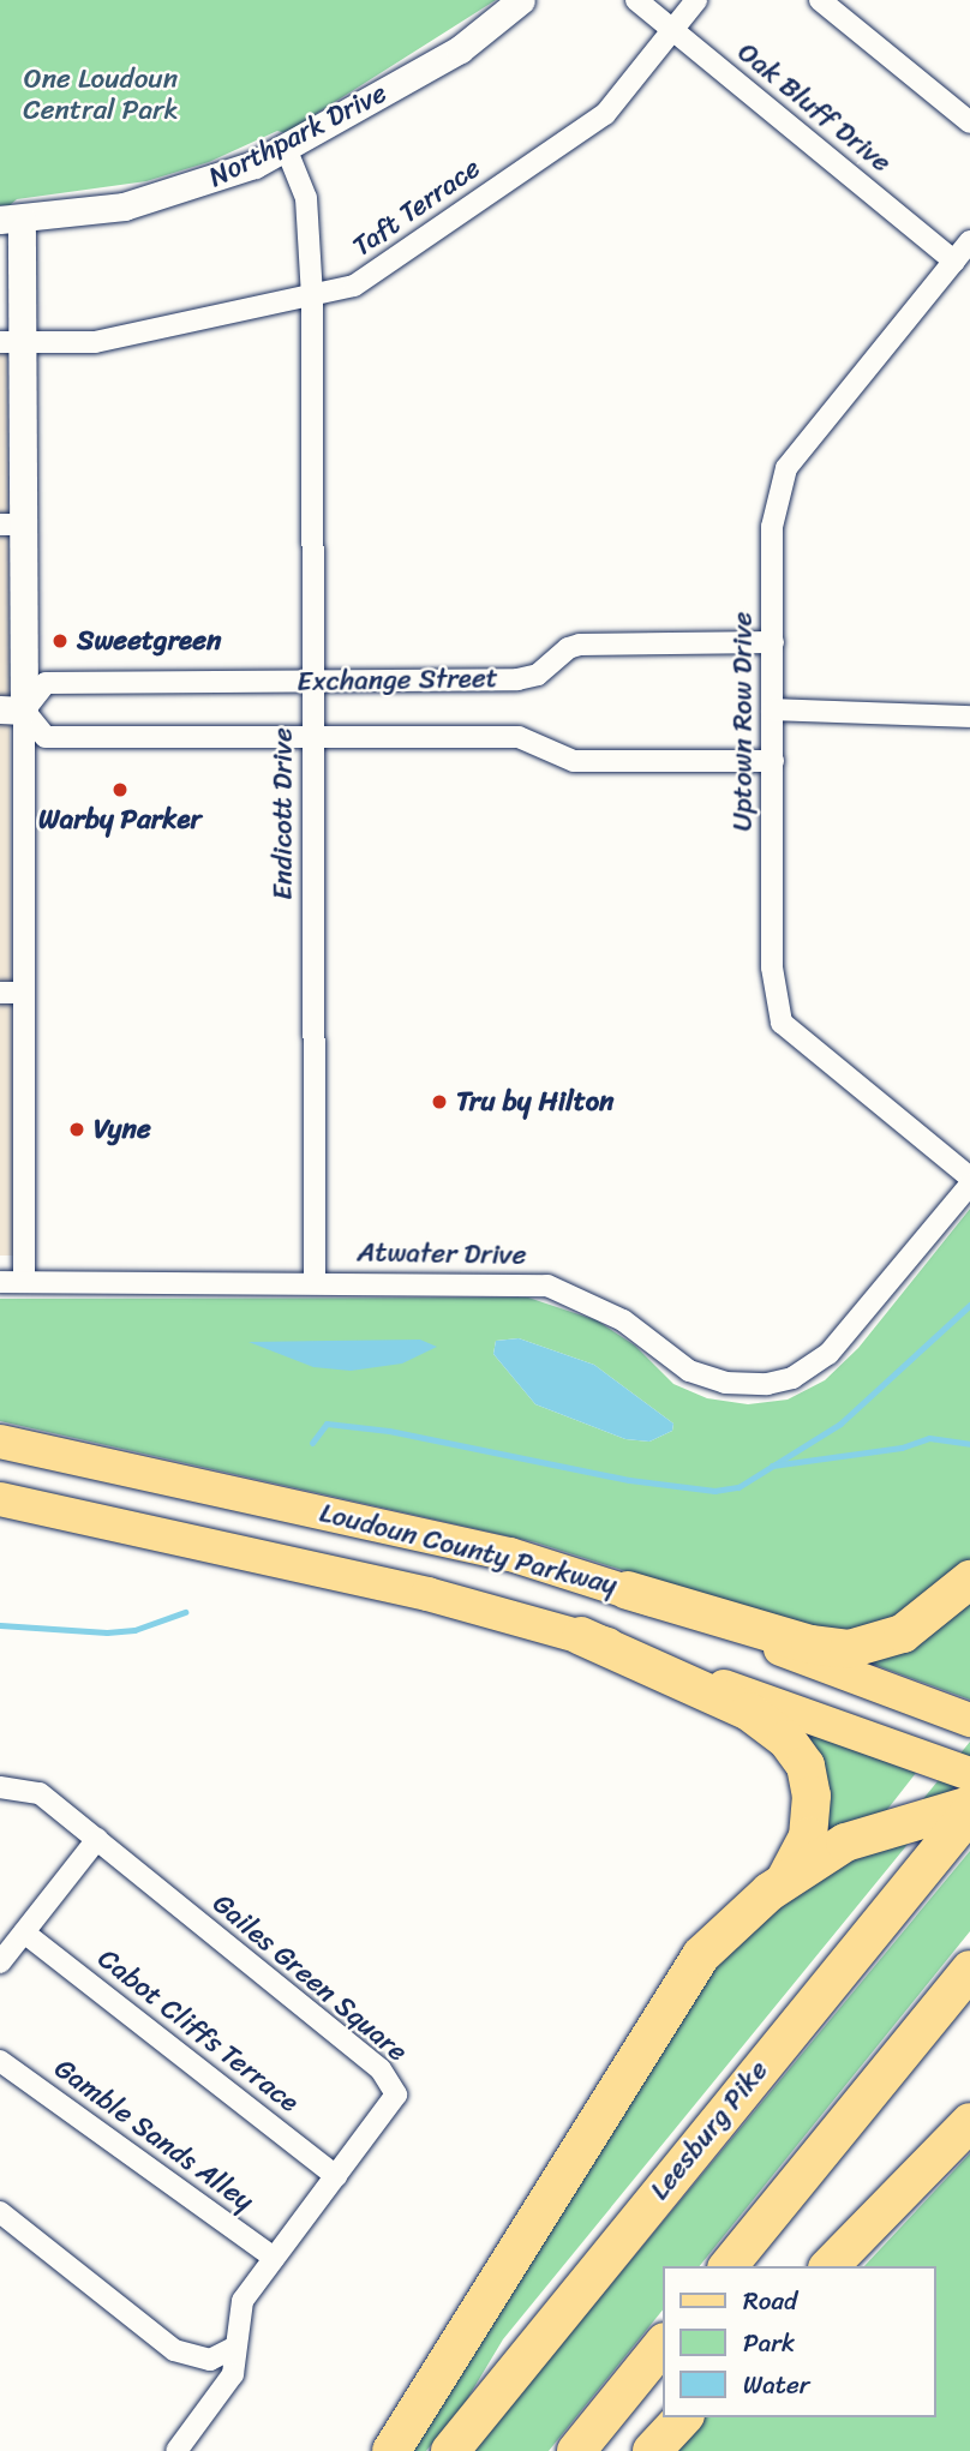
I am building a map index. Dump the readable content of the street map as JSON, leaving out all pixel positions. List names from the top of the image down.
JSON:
{
  "streets": {
    "highway": ["Leesburg Pike"],
    "main road": ["Loudoun County Parkway"],
    "street": [
      "Oak Bluff Drive",
      "Northpark Drive",
      "Taft Terrace",
      "Exchange Street",
      "Uptown Row Drive",
      "Endicott Drive",
      "Atwater Drive",
      "Gailes Green Square",
      "Cabot Cliffs Terrace",
      "Gamble Sands Alley"
    ]
  },
  "crossings": [
    ["Oak Bluff Drive", "Taft Terrace"],
    ["Oak Bluff Drive", "Uptown Row Drive"],
    ["Northpark Drive", "Endicott Drive"],
    ["Taft Terrace", "Endicott Drive"],
    ["Exchange Street", "Uptown Row Drive"],
    ["Exchange Street", "Endicott Drive"],
    ["Endicott Drive", "Atwater Drive"],
    ["Gailes Green Square", "Cabot Cliffs Terrace"],
    ["Gailes Green Square", "Gamble Sands Alley"]
  ],
  "parks": ["One Loudoun Central Park"],
  "places": [
    "Sweetgreen",
    "Warby Parker",
    "Tru by Hilton",
    "Vyne"
  ],
  "legend": ["Road", "Park", "Water"]
}
